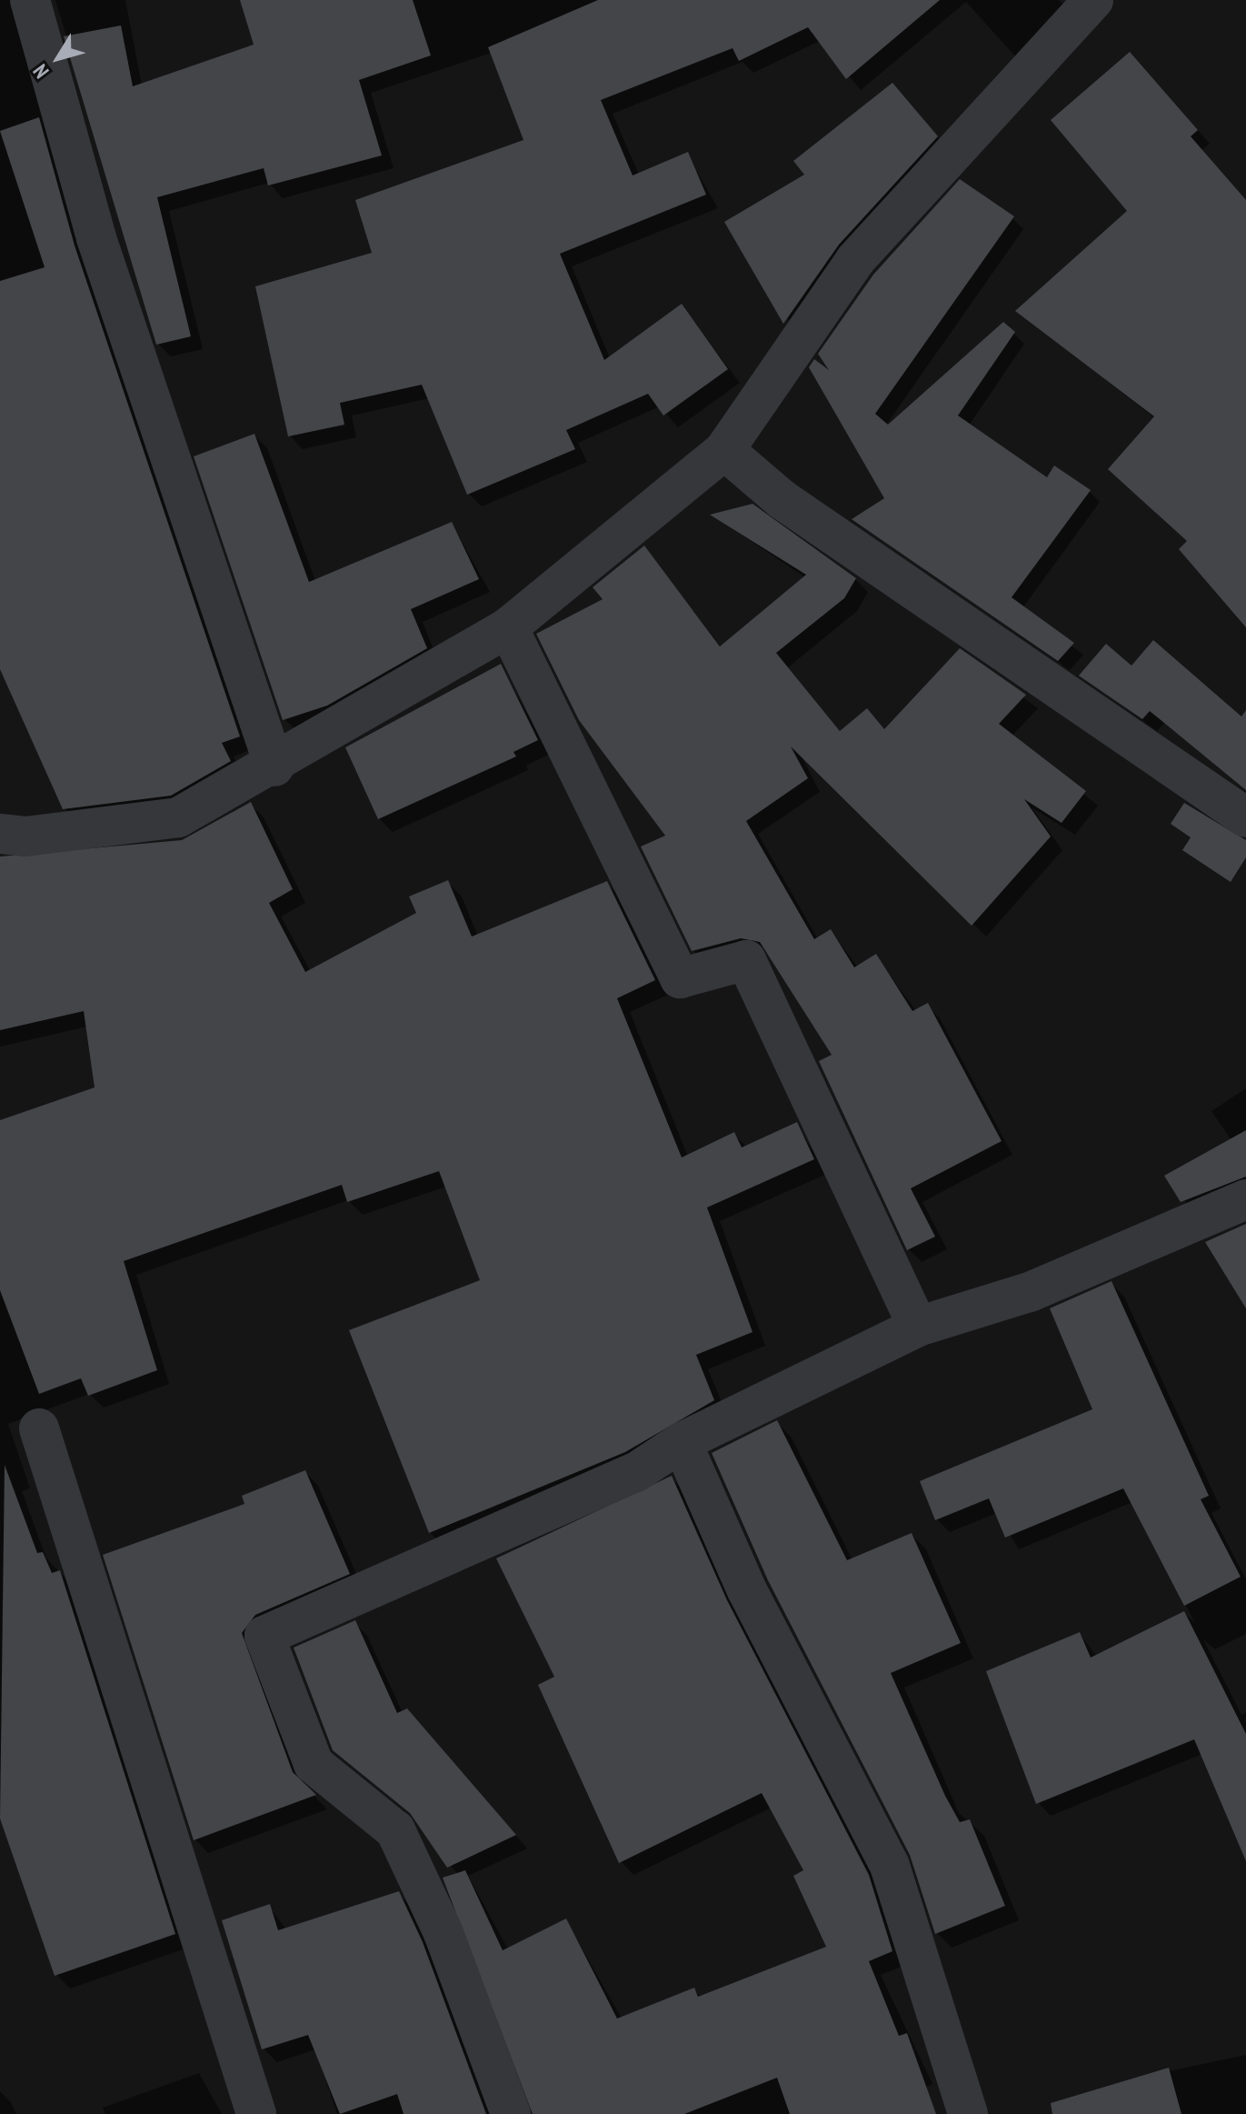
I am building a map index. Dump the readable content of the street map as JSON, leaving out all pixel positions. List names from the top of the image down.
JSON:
{
  "north": "bottom left"
}
